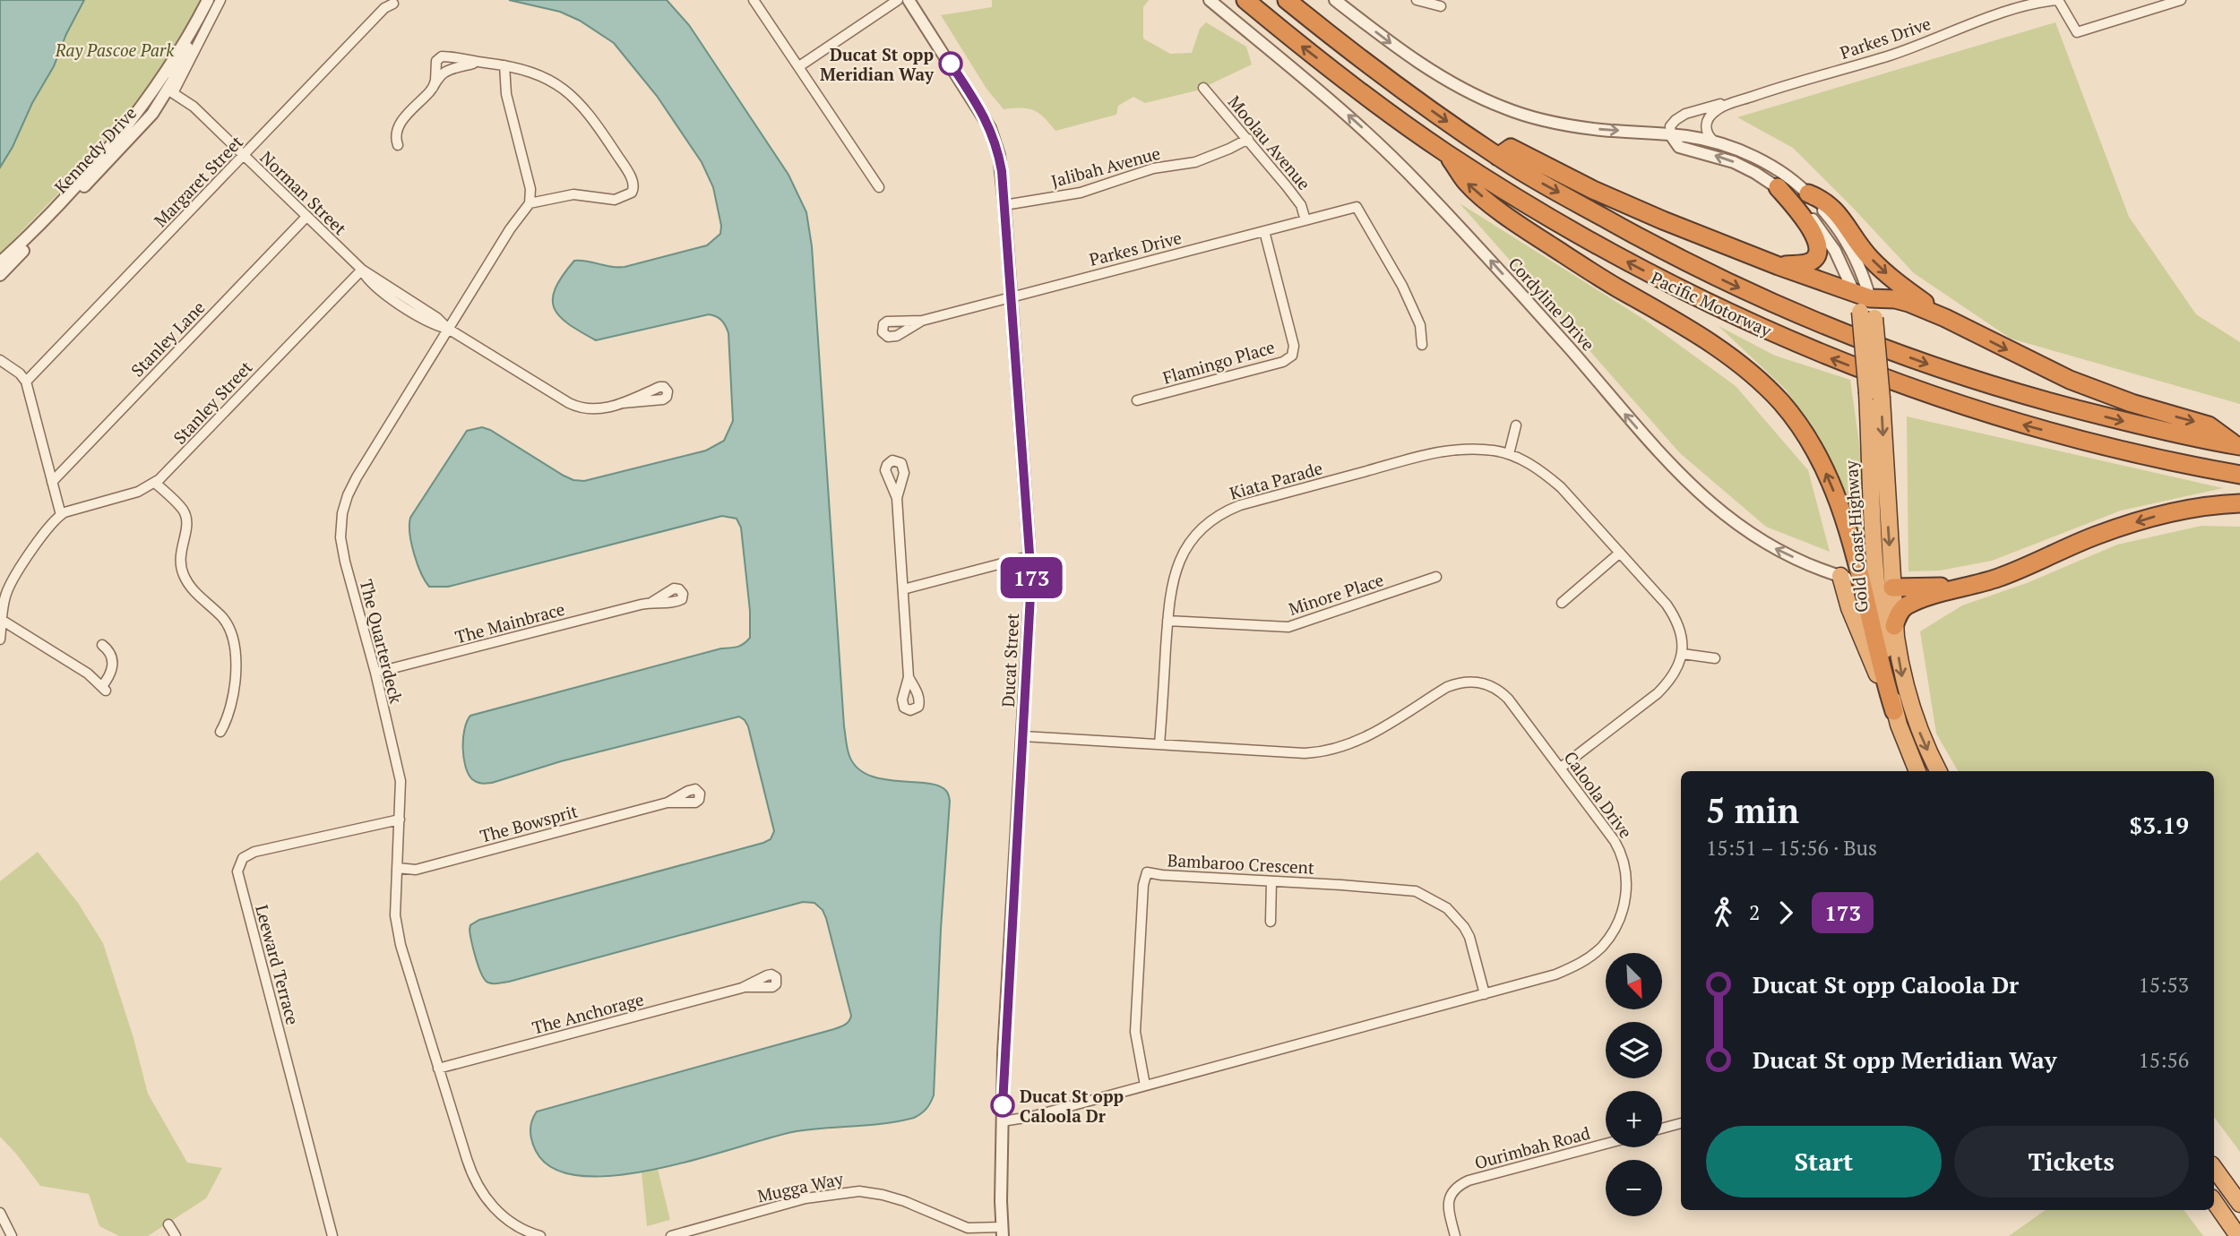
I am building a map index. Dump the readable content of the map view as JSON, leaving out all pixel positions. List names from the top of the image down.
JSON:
{
  "streets": {
    "highway": ["Pacific Motorway", "Gold Coast Highway"],
    "street": [
      "Parkes Drive",
      "Moolau Avenue",
      "Kennedy Drive",
      "Jalibah Avenue",
      "Margaret Street",
      "Norman Street",
      "Cordyline Drive",
      "Stanley Lane",
      "Flamingo Place",
      "Stanley Street",
      "Kiata Parade",
      "Minore Place",
      "The Mainbrace",
      "The Quarterdeck",
      "Ducat Street",
      "Caloola Drive",
      "The Bowsprit",
      "Bambaroo Crescent",
      "Leeward Terrace",
      "The Anchorage",
      "Ourimbah Road",
      "Mugga Way"
    ]
  },
  "crossings": [
    ["Parkes Drive", "Moolau Avenue"],
    ["Parkes Drive", "Flamingo Place"],
    ["Parkes Drive", "Ducat Street"],
    ["Moolau Avenue", "Jalibah Avenue"],
    ["Kennedy Drive", "Norman Street"],
    ["Jalibah Avenue", "Ducat Street"],
    ["Margaret Street", "Norman Street"],
    ["Norman Street", "Stanley Lane"],
    ["Norman Street", "Stanley Street"],
    ["Norman Street", "The Quarterdeck"],
    ["Cordyline Drive", "Gold Coast Highway"],
    ["Kiata Parade", "Minore Place"],
    ["Kiata Parade", "Caloola Drive"],
    ["The Mainbrace", "The Quarterdeck"],
    ["The Quarterdeck", "The Bowsprit"],
    ["The Quarterdeck", "Leeward Terrace"],
    ["The Quarterdeck", "The Anchorage"],
    ["Ducat Street", "Caloola Drive"],
    ["Ducat Street", "Mugga Way"],
    ["Caloola Drive", "Bambaroo Crescent"]
  ],
  "one_way": ["Cordyline Drive"],
  "parks": ["Ray Pascoe Park"],
  "places": ["Ducat St opp Meridian Way", "Ducat St opp Caloola Dr"],
  "lines": ["bus line 173"],
  "north": "bottom right",
  "page": {
    "on_map": "173",
    "heading": ["5 min", "15:51 – 15:56 · Bus", "$3.19"],
    "legs": ["2", "173"],
    "list": [
      {
        "name": "Ducat St opp Caloola Dr",
        "value": "15:53"
      },
      {
        "name": "Ducat St opp Meridian Way",
        "value": "15:56"
      }
    ],
    "map_buttons": ["+", "−"],
    "buttons": ["Start", "Tickets"]
  }
}
